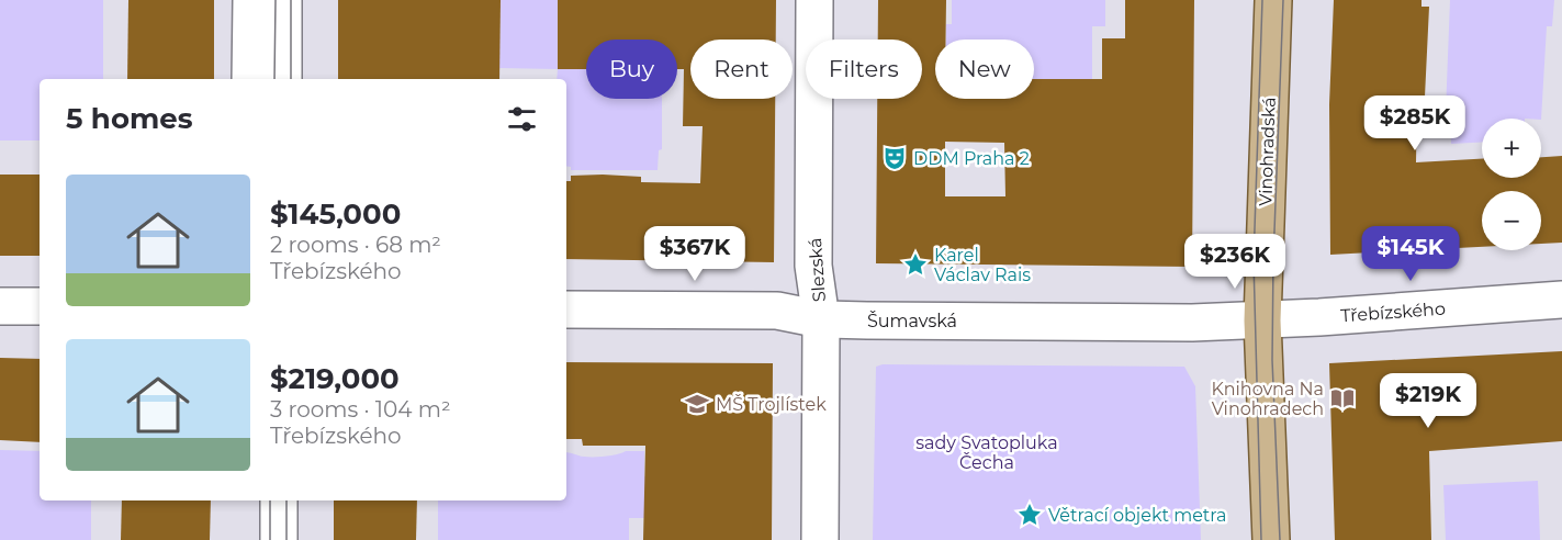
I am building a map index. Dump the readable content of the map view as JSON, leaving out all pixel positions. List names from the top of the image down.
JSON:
{
  "streets": {
    "main road": ["Vinohradská"],
    "street": ["Slezská", "Třebízského", "Šumavská"]
  },
  "crossings": [
    ["Vinohradská", "Třebízského"],
    ["Vinohradská", "Šumavská"],
    ["Slezská", "Šumavská"],
    ["Třebízského", "Šumavská"]
  ],
  "parks": ["sady Svatopluka Čecha"],
  "places": {
    "theatre": ["DDM Praha 2"],
    "place": ["Karel Václav Rais", "Větrací objekt metra"],
    "library": ["Knihovna Na Vinohradech"],
    "school or university": ["MŠ Trojlístek"]
  },
  "page": {
    "chip": [
      "Buy",
      "Rent",
      "Filters",
      "New"
    ],
    "heading": "5 homes",
    "price": [
      "$285K",
      "$367K",
      "$145K",
      "$236K",
      "$219K"
    ],
    "map_buttons": ["+", "−"],
    "list": [
      {
        "name": "$145,000",
        "note": "2 rooms · 68 m² · Třebízského"
      },
      {
        "name": "$219,000",
        "note": "3 rooms · 104 m² · Třebízského"
      }
    ]
  }
}
